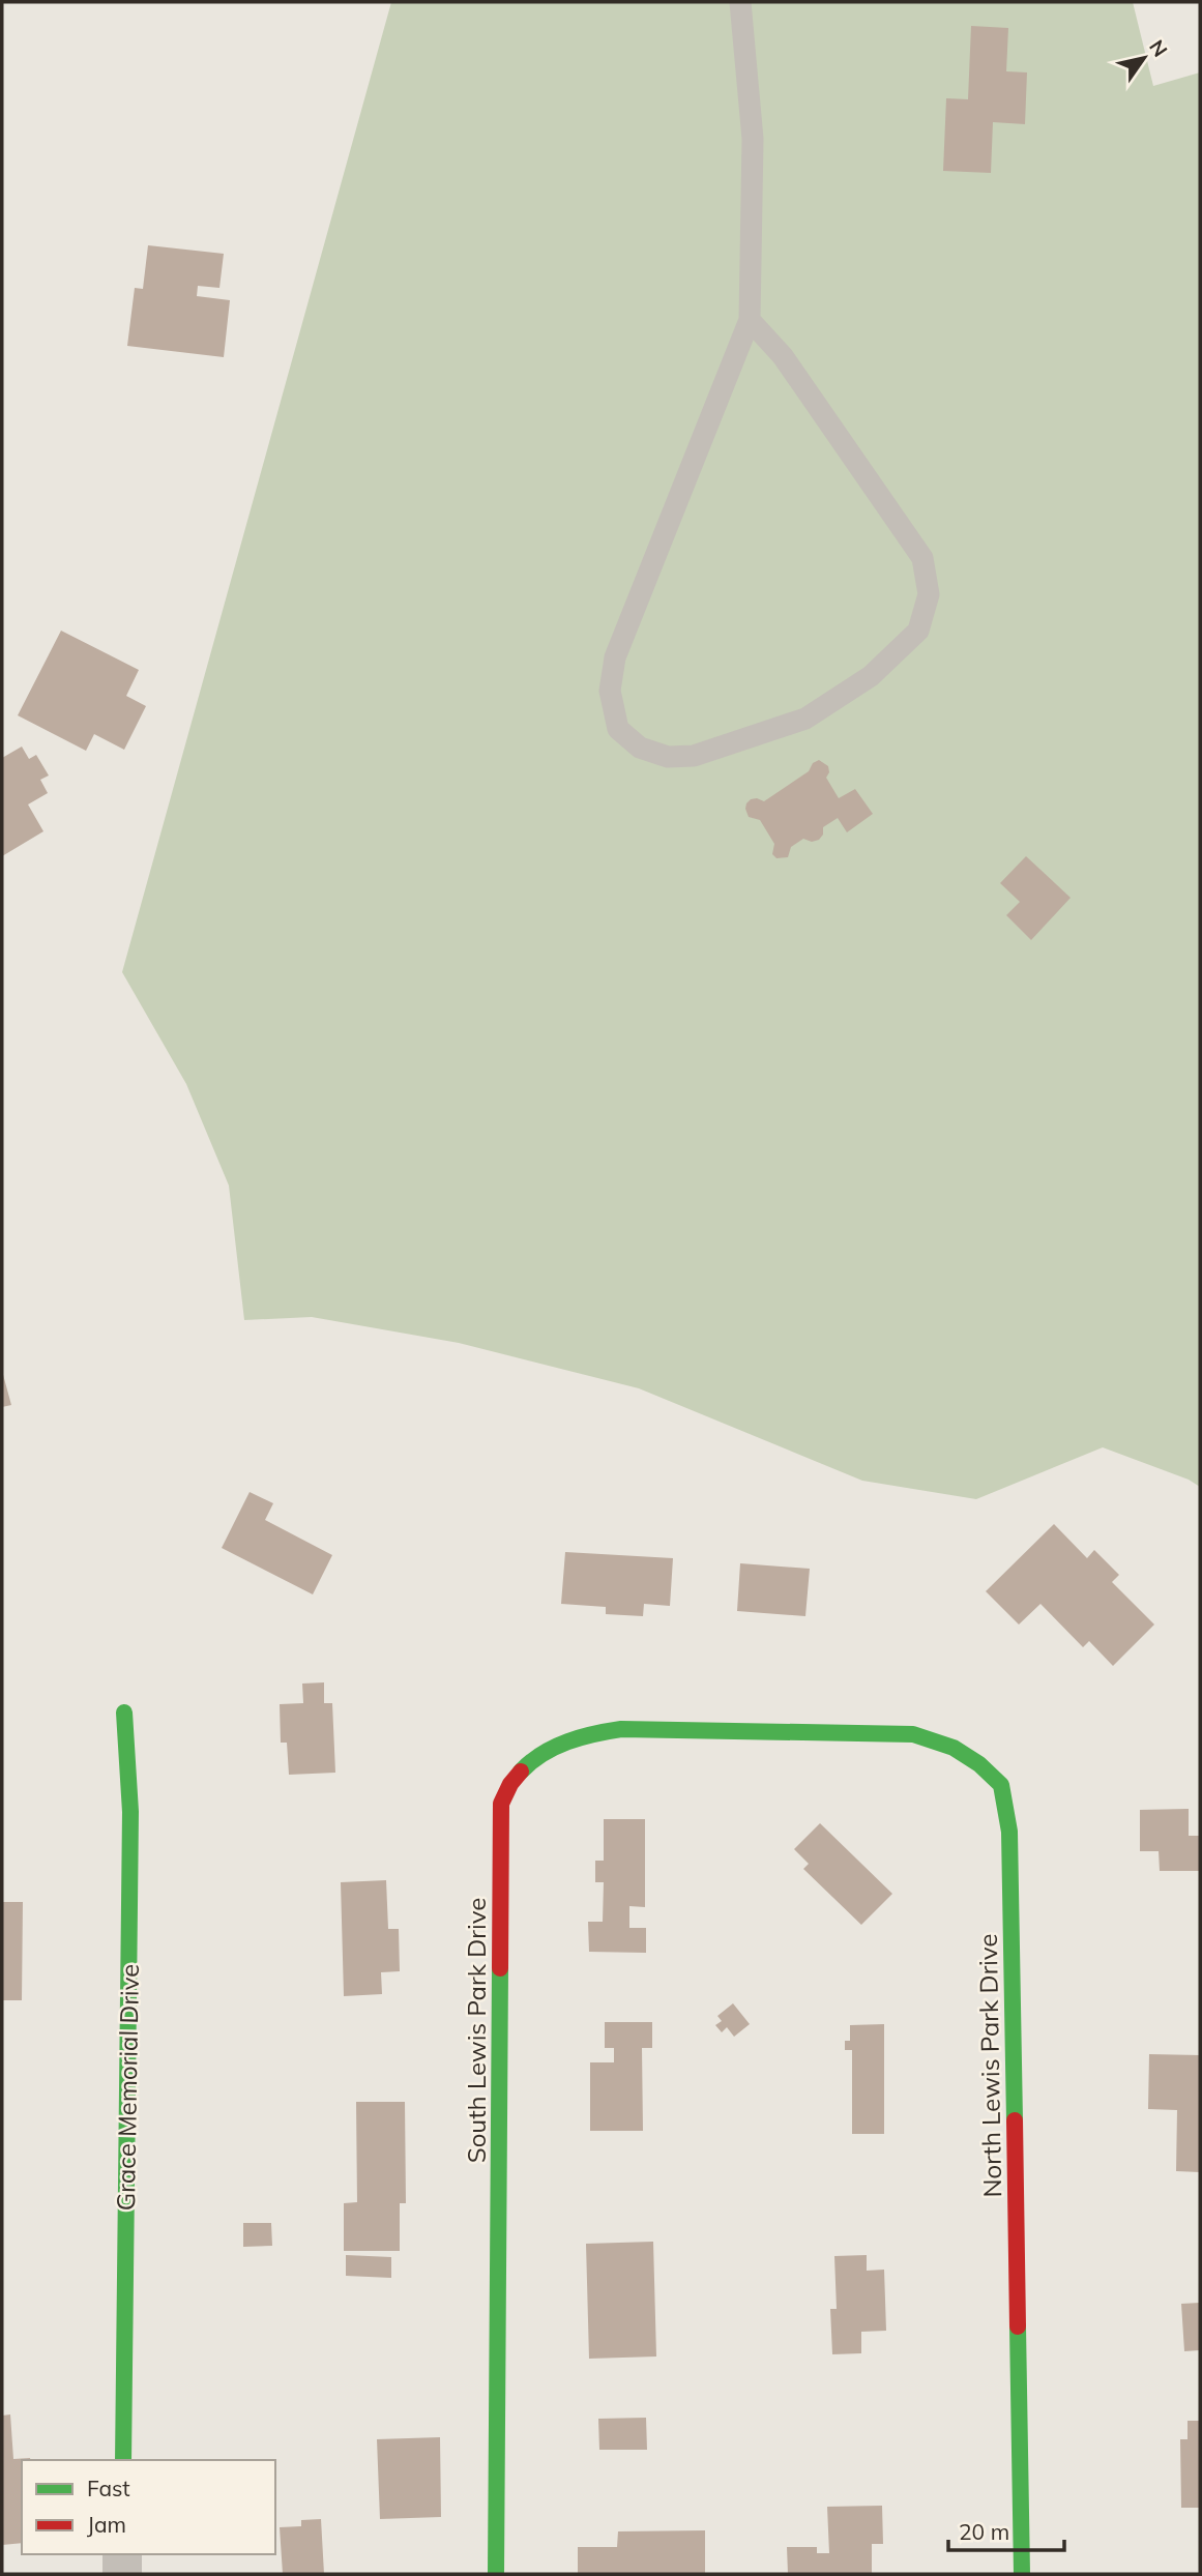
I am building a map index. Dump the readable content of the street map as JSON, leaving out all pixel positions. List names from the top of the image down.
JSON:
{
  "streets": {
    "street": ["South Lewis Park Drive", "North Lewis Park Drive", "Grace Memorial Drive"]
  },
  "crossings": [
    ["South Lewis Park Drive", "North Lewis Park Drive"]
  ],
  "legend": ["Fast", "Jam"],
  "scale_bar": "20 m",
  "north": "top right"
}
